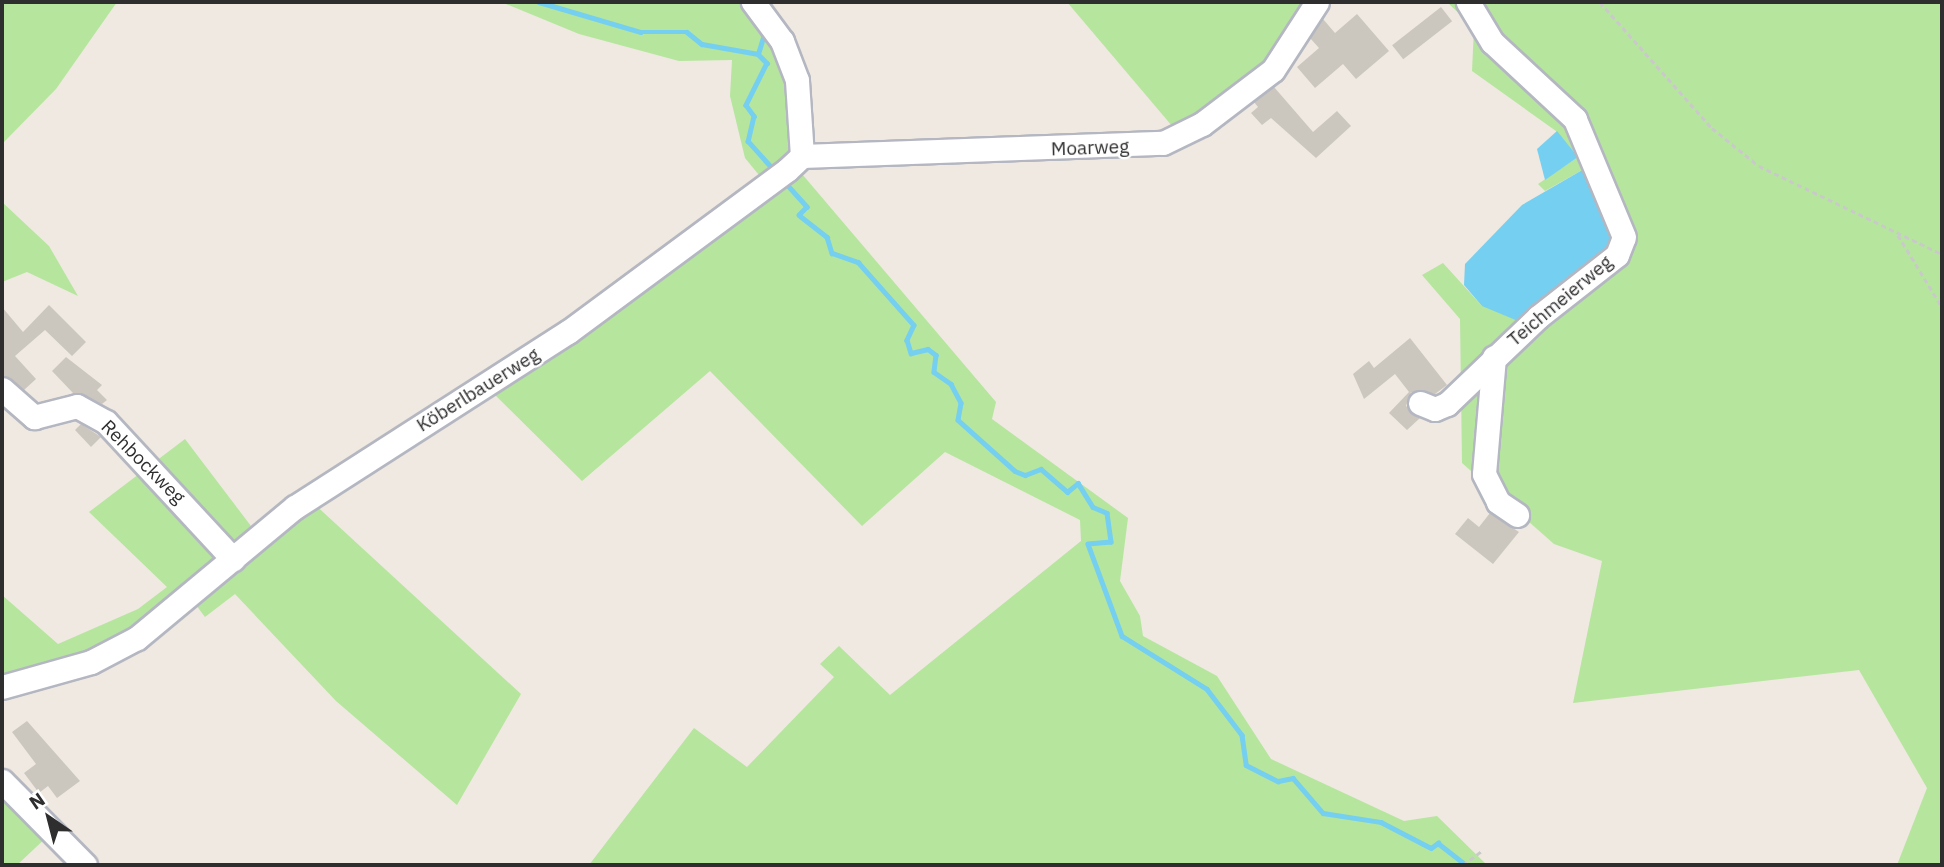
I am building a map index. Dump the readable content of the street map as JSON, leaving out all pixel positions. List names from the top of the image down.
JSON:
{
  "streets": {
    "street": [
      "Moarweg",
      "Teichmeierweg",
      "Köberlbauerweg",
      "Rehbockweg"
    ]
  },
  "crossings": [
    ["Moarweg", "Köberlbauerweg"],
    ["Köberlbauerweg", "Rehbockweg"]
  ],
  "north": "top left"
}
